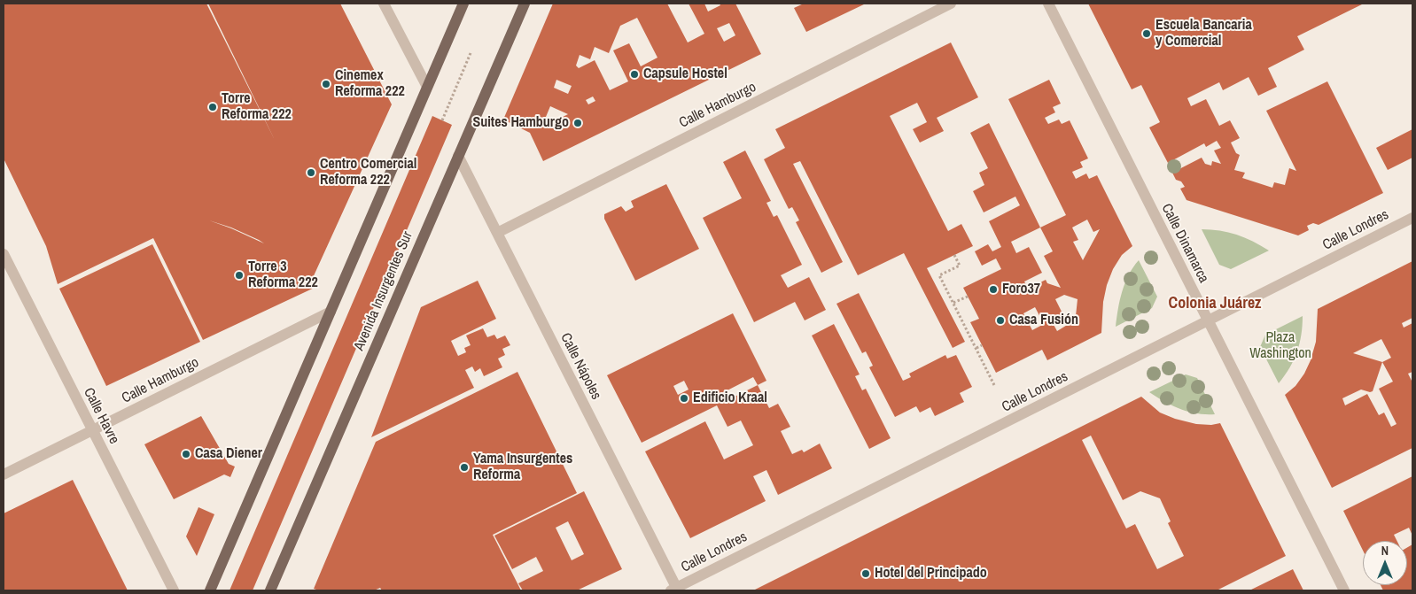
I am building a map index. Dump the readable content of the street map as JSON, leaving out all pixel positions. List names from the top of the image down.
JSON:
{
  "streets": {
    "main road": ["Avenida Insurgentes Sur"],
    "street": [
      "Calle Hamburgo",
      "Calle Londres",
      "Calle Dinamarca",
      "Calle Nápoles",
      "Calle Havre"
    ]
  },
  "crossings": [
    ["Calle Hamburgo", "Calle Nápoles"],
    ["Calle Hamburgo", "Calle Havre"],
    ["Calle Londres", "Calle Dinamarca"],
    ["Calle Londres", "Calle Nápoles"],
    ["Avenida Insurgentes Sur", "Calle Nápoles"]
  ],
  "districts": ["Colonia Juárez"],
  "parks": ["Plaza Washington"],
  "places": [
    "Escuela Bancaria y Comercial",
    "Capsule Hostel",
    "Cinemex Reforma 222",
    "Torre Reforma 222",
    "Suites Hamburgo",
    "Centro Comercial Reforma 222",
    "Torre 3 Reforma 222",
    "Foro37",
    "Casa Fusión",
    "Edificio Kraal",
    "Casa Diener",
    "Yama Insurgentes Reforma",
    "Hotel del Principado"
  ],
  "north": "top"
}
